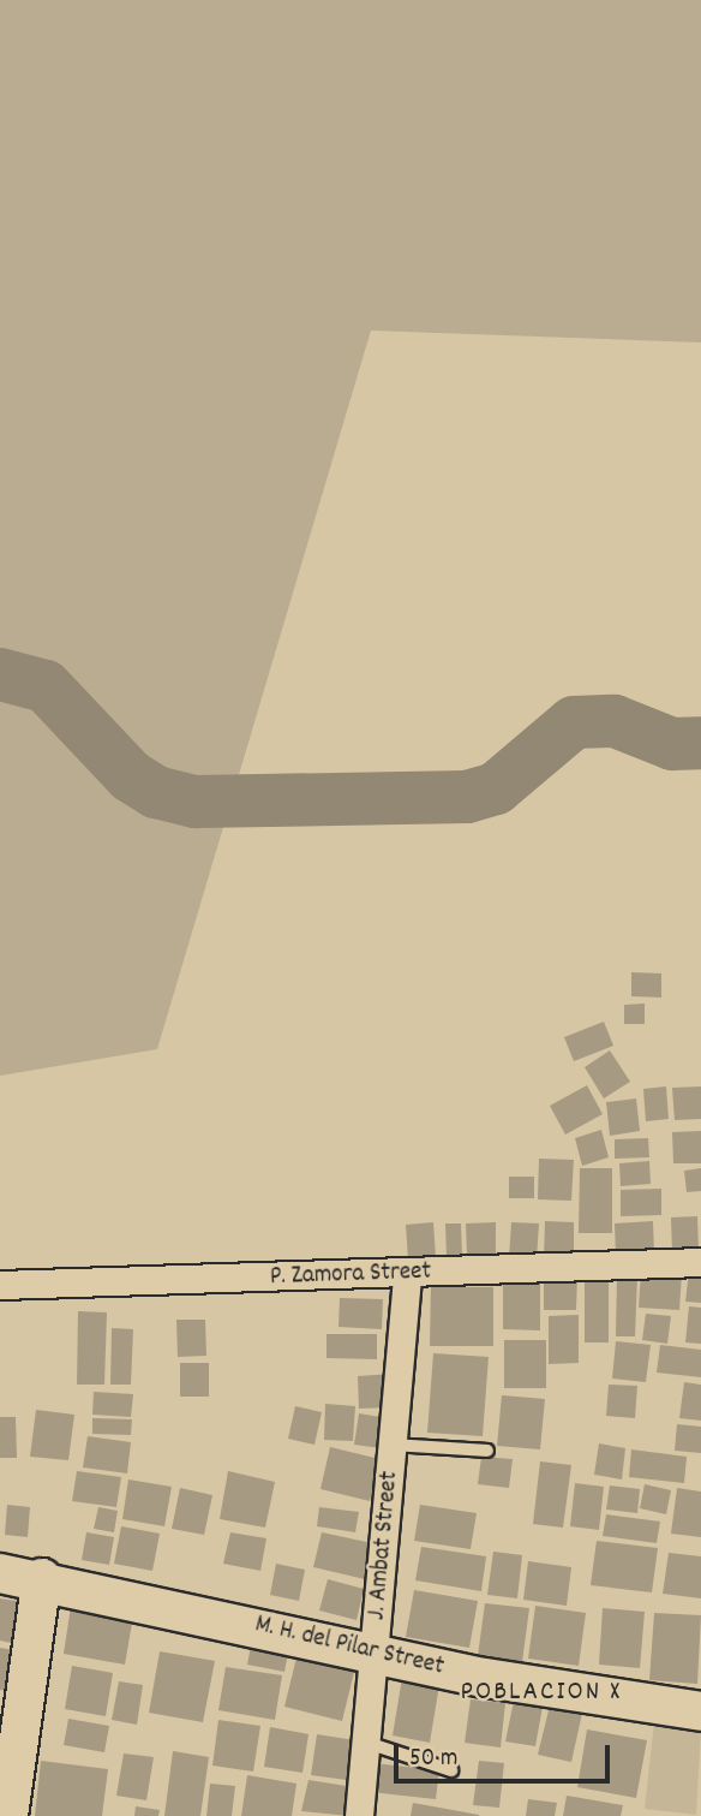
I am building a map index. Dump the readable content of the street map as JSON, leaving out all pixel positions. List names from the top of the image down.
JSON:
{
  "streets": {
    "street": ["P. Zamora Street", "J. Ambat Street", "M. H. del Pilar Street"]
  },
  "crossings": [
    ["P. Zamora Street", "J. Ambat Street"],
    ["J. Ambat Street", "M. H. del Pilar Street"]
  ],
  "districts": ["POBLACION X"],
  "scale_bar": "50 m"
}
